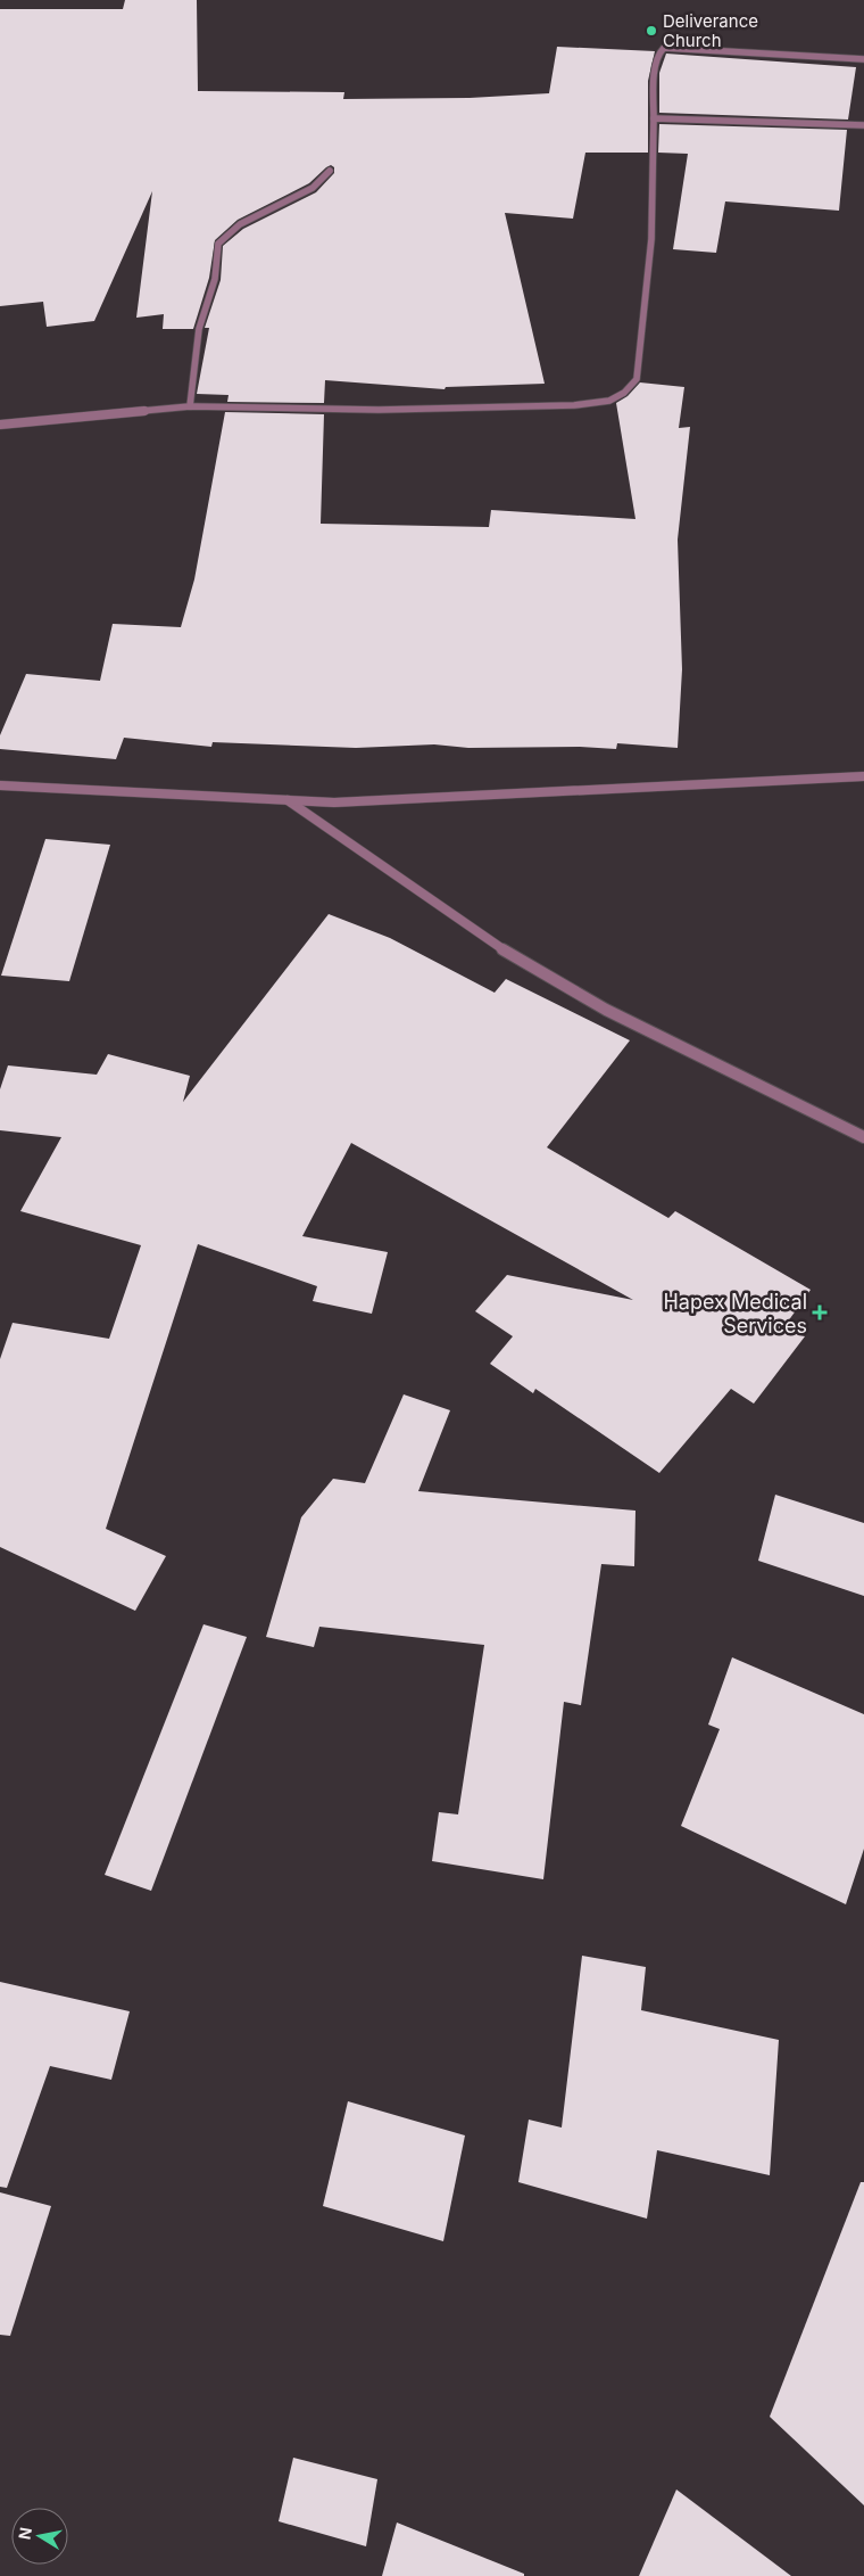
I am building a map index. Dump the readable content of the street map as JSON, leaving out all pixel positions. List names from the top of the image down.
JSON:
{
  "places": {
    "other": ["Deliverance Church"],
    "health": ["Hapex Medical Services"]
  },
  "north": "left"
}
